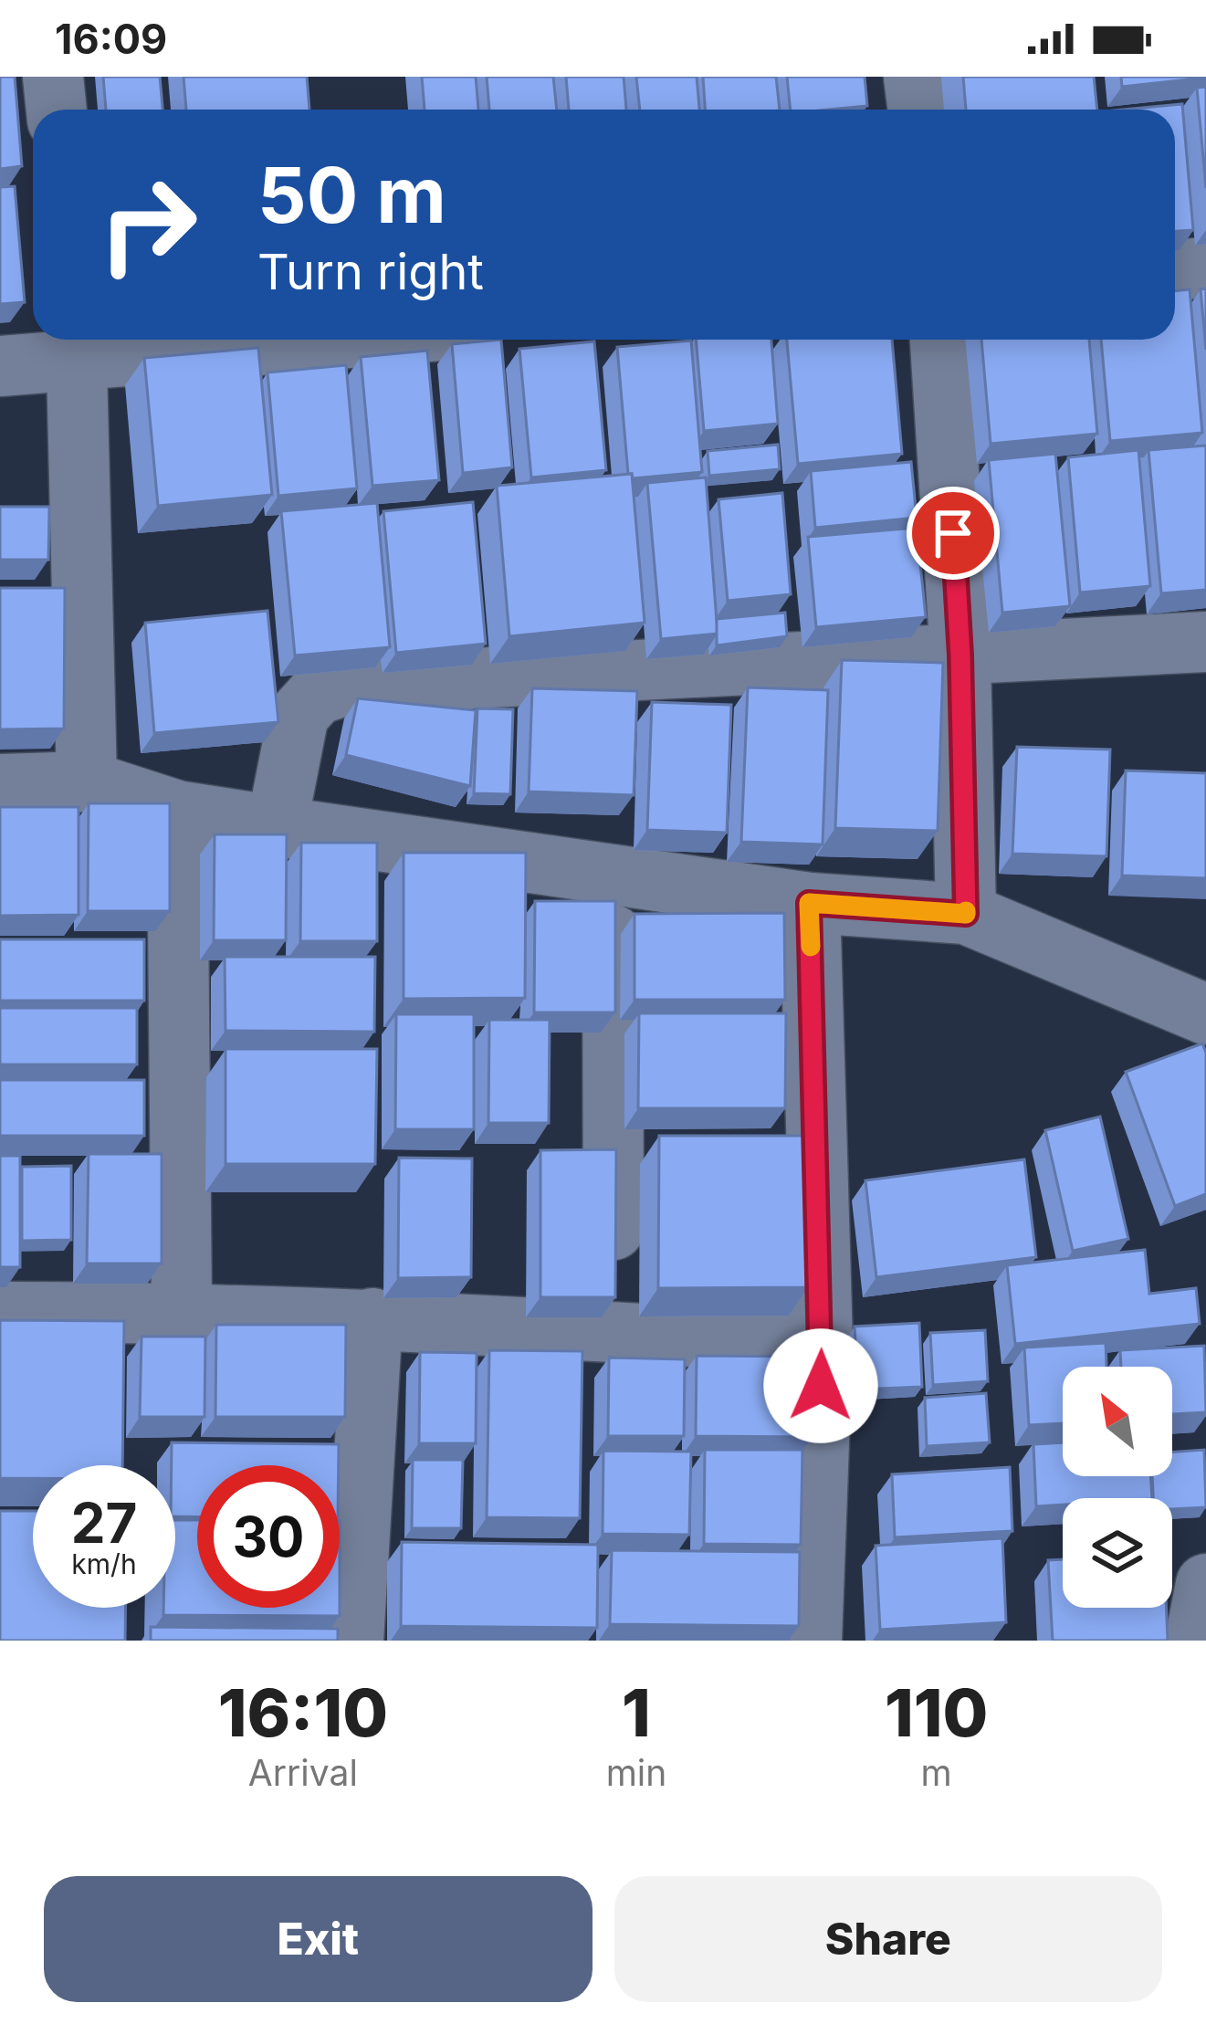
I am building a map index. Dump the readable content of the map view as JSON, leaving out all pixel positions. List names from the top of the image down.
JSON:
{
  "north": "top left",
  "page": {
    "status": "16:09",
    "turn": ["50 m", "Turn right"],
    "speed": "27 km/h",
    "limit": "30",
    "eta": [
      "16:10",
      "Arrival",
      "1",
      "min",
      "110",
      "m"
    ],
    "buttons": ["Exit", "Share"]
  }
}
